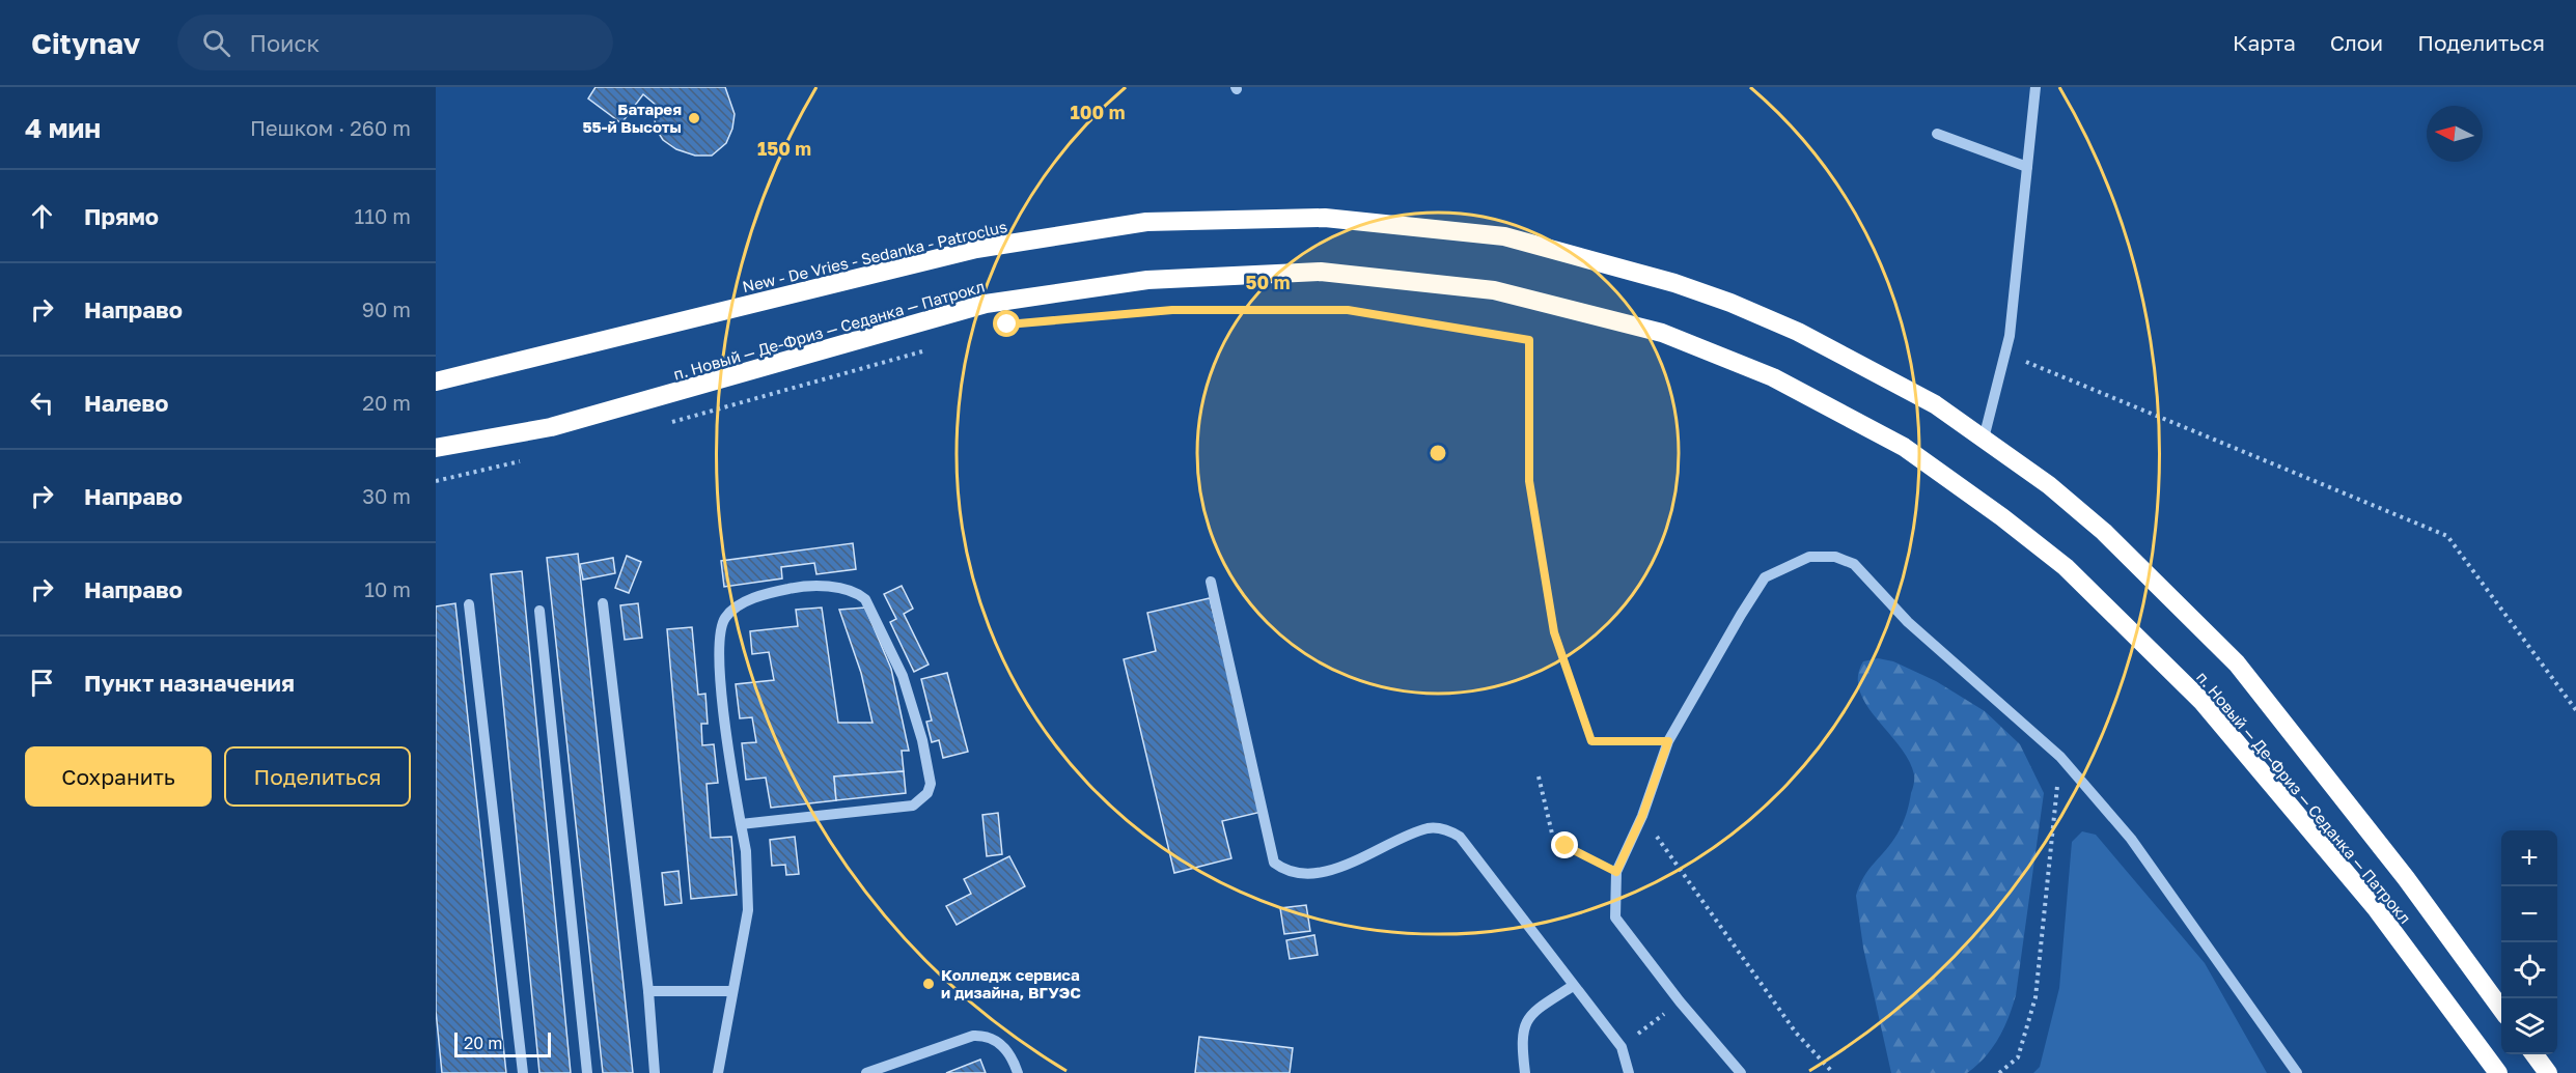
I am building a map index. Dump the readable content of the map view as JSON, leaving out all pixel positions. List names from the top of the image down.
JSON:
{
  "streets": {
    "highway": ["п. Новый — Де-Фриз — Седанка — Патрокл"]
  },
  "places": ["Батарея 55-й Высоты", "Колледж сервиса и дизайна, ВГУЭС"],
  "scale_bar": "20 m",
  "north": "left",
  "page": {
    "header": "Citynav",
    "search": "Поиск",
    "nav": ["Карта", "Слои", "Поделиться"],
    "heading": ["4 мин", "Пешком · 260 m"],
    "list": [
      ["Прямо", "110 m"],
      ["Направо", "90 m"],
      ["Налево", "20 m"],
      ["Направо", "30 m"],
      ["Направо", "10 m"],
      "Пункт назначения"
    ],
    "buttons": ["Сохранить", "Поделиться"],
    "map_buttons": ["+", "−"],
    "scale": "20 m"
  },
  "rings": ["100 m", "150 m", "50 m"]
}
